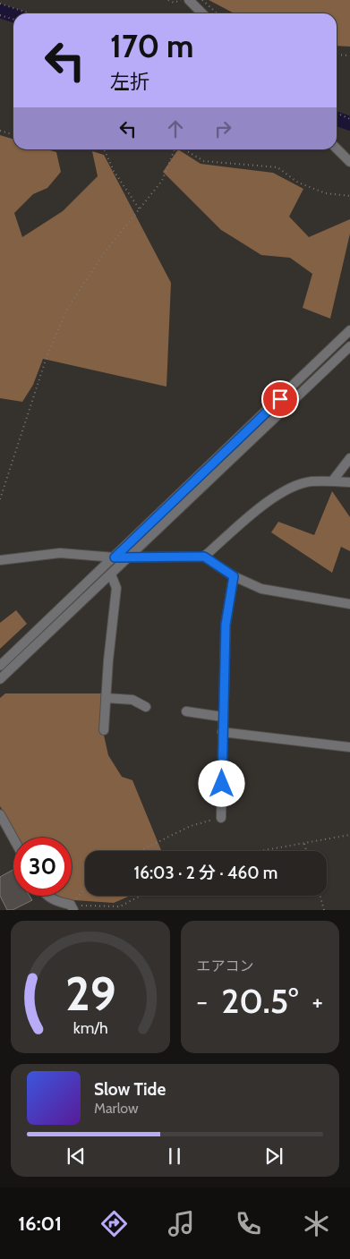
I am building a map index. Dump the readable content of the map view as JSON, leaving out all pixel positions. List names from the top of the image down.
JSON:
{
  "page": {
    "turn": ["170 m", "左折"],
    "limit": "30",
    "trip": "16:03 · 2 分 · 460 m",
    "tile": "エアコン",
    "heat": ["−", "20.5°", "+"],
    "song": ["Slow Tide", "Marlow"],
    "tabs": "16:01",
    "gauge": ["29", "km/h"]
  }
}
